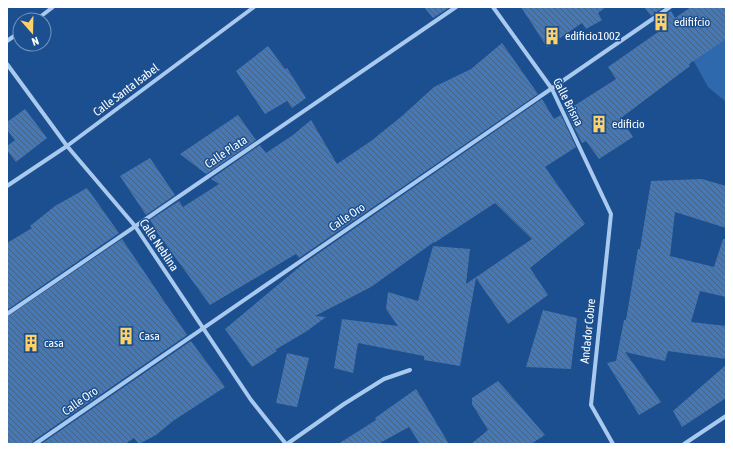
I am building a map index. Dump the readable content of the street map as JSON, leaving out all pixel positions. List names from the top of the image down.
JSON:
{
  "streets": {
    "street": [
      "Calle Santa Isabel",
      "Calle Brisna",
      "Calle Plata",
      "Calle Oro",
      "Calle Neblina",
      "Andador Cobre"
    ]
  },
  "crossings": [
    ["Calle Santa Isabel", "Calle Neblina"],
    ["Calle Brisna", "Calle Oro"],
    ["Calle Brisna", "Andador Cobre"],
    ["Calle Plata", "Calle Neblina"],
    ["Calle Oro", "Calle Neblina"]
  ],
  "places": {
    "building": [
      "edififcio",
      "edificio1002",
      "edificio",
      "Casa",
      "casa"
    ]
  },
  "north": "bottom"
}
